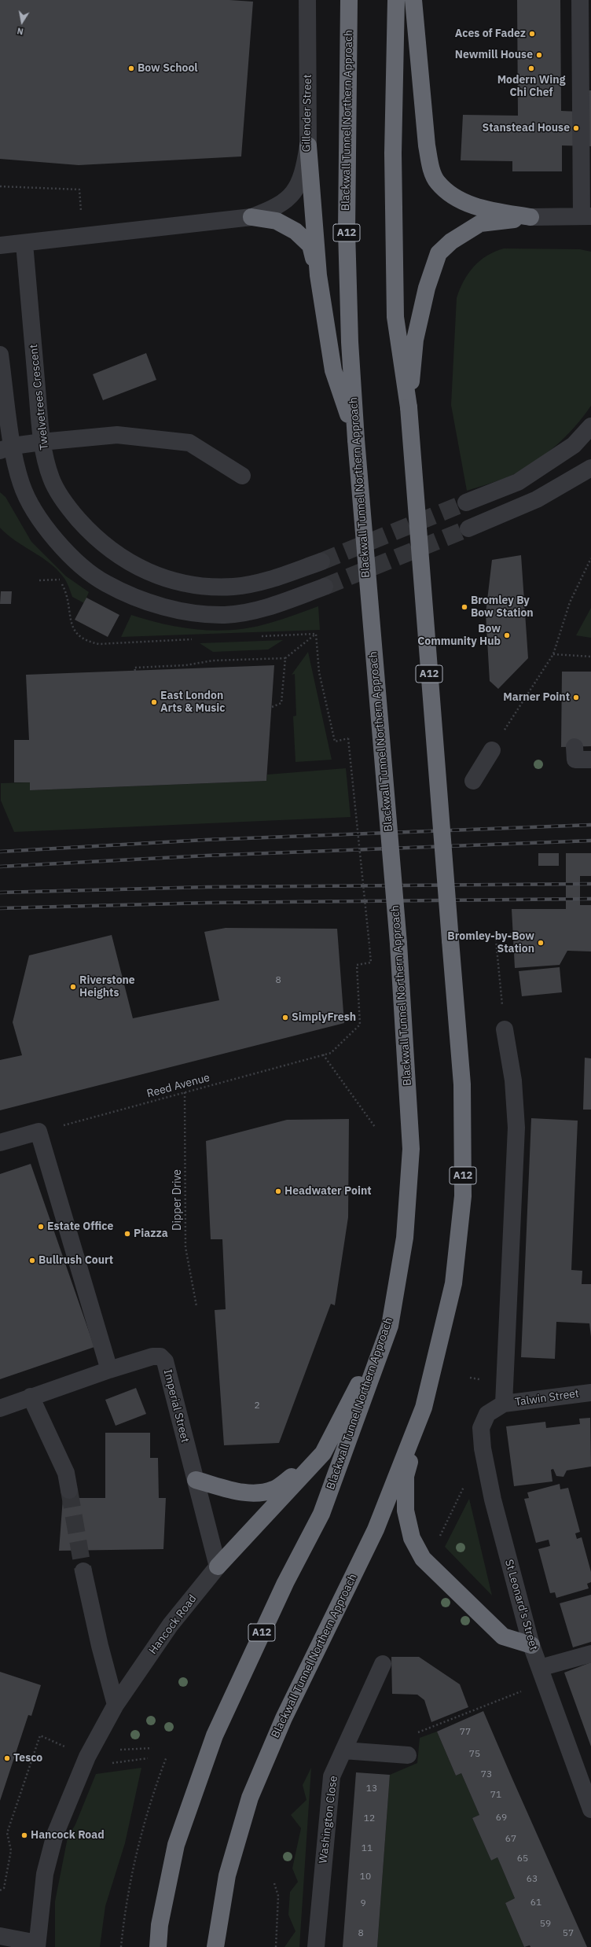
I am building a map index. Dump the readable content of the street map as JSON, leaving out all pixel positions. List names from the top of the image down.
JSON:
{
  "streets": {
    "highway": ["Blackwall Tunnel Northern Approach", "A12"],
    "street": [
      "Gillender Street",
      "Twelvetrees Crescent",
      "Talwin Street",
      "Imperial Street",
      "St Leonard's Street",
      "Hancock Road",
      "Washington Close"
    ],
    "path": ["Reed Avenue", "Dipper Drive"]
  },
  "crossings": [
    ["Blackwall Tunnel Northern Approach", "A12"],
    ["A12", "Imperial Street"],
    ["A12", "Hancock Road"],
    ["Reed Avenue", "Dipper Drive"],
    ["Talwin Street", "St Leonard's Street"],
    ["Imperial Street", "Hancock Road"]
  ],
  "places": [
    "Aces of Fadez",
    "Newmill House",
    "Bow School",
    "Modern Wing Chi Chef",
    "Stanstead House",
    "Bromley By Bow Station",
    "Bow Community Hub",
    "Marner Point",
    "East London Arts & Music",
    "Bromley-by-Bow Station",
    "Riverstone Heights",
    "SimplyFresh",
    "Headwater Point",
    "Estate Office",
    "Piazza",
    "Bullrush Court",
    "Tesco",
    "Hancock Road"
  ],
  "house_numbers": [
    "8",
    "2",
    "77",
    "75",
    "73",
    "13",
    "71",
    "69",
    "12",
    "67",
    "11",
    "65",
    "10",
    "63",
    "61",
    "9",
    "59",
    "8",
    "57"
  ],
  "north": "bottom"
}
